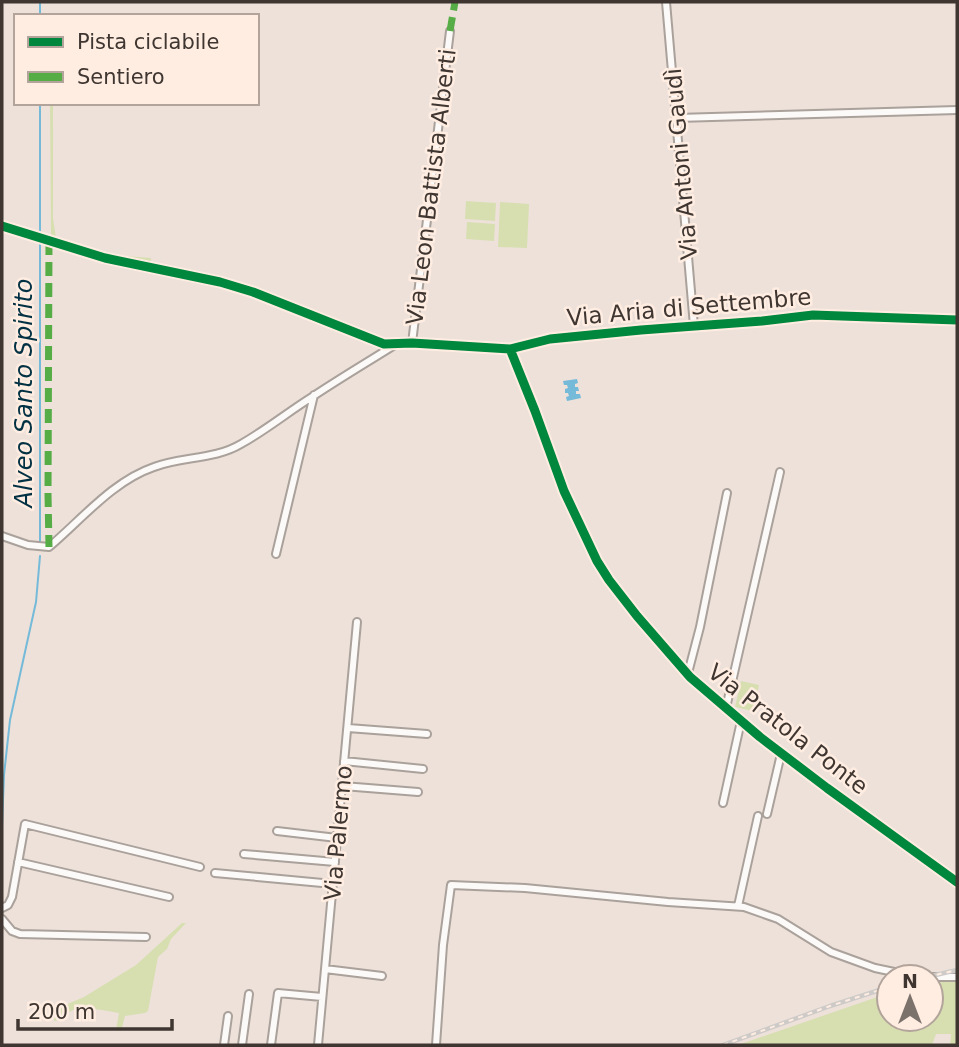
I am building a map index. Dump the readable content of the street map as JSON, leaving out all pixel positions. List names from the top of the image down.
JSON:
{
  "streets": {
    "street": [
      "Via Antoni Gaudì",
      "Via Leon Battista Alberti",
      "Via Aria di Settembre",
      "Via Pratola Ponte",
      "Via Palermo"
    ]
  },
  "crossings": [
    ["Via Antoni Gaudì", "Via Aria di Settembre"],
    ["Via Leon Battista Alberti", "Via Aria di Settembre"],
    ["Via Aria di Settembre", "Via Pratola Ponte"]
  ],
  "water": ["Alveo Santo Spirito"],
  "legend": ["Pista ciclabile", "Sentiero"],
  "scale_bar": "200 m",
  "north": "top"
}
